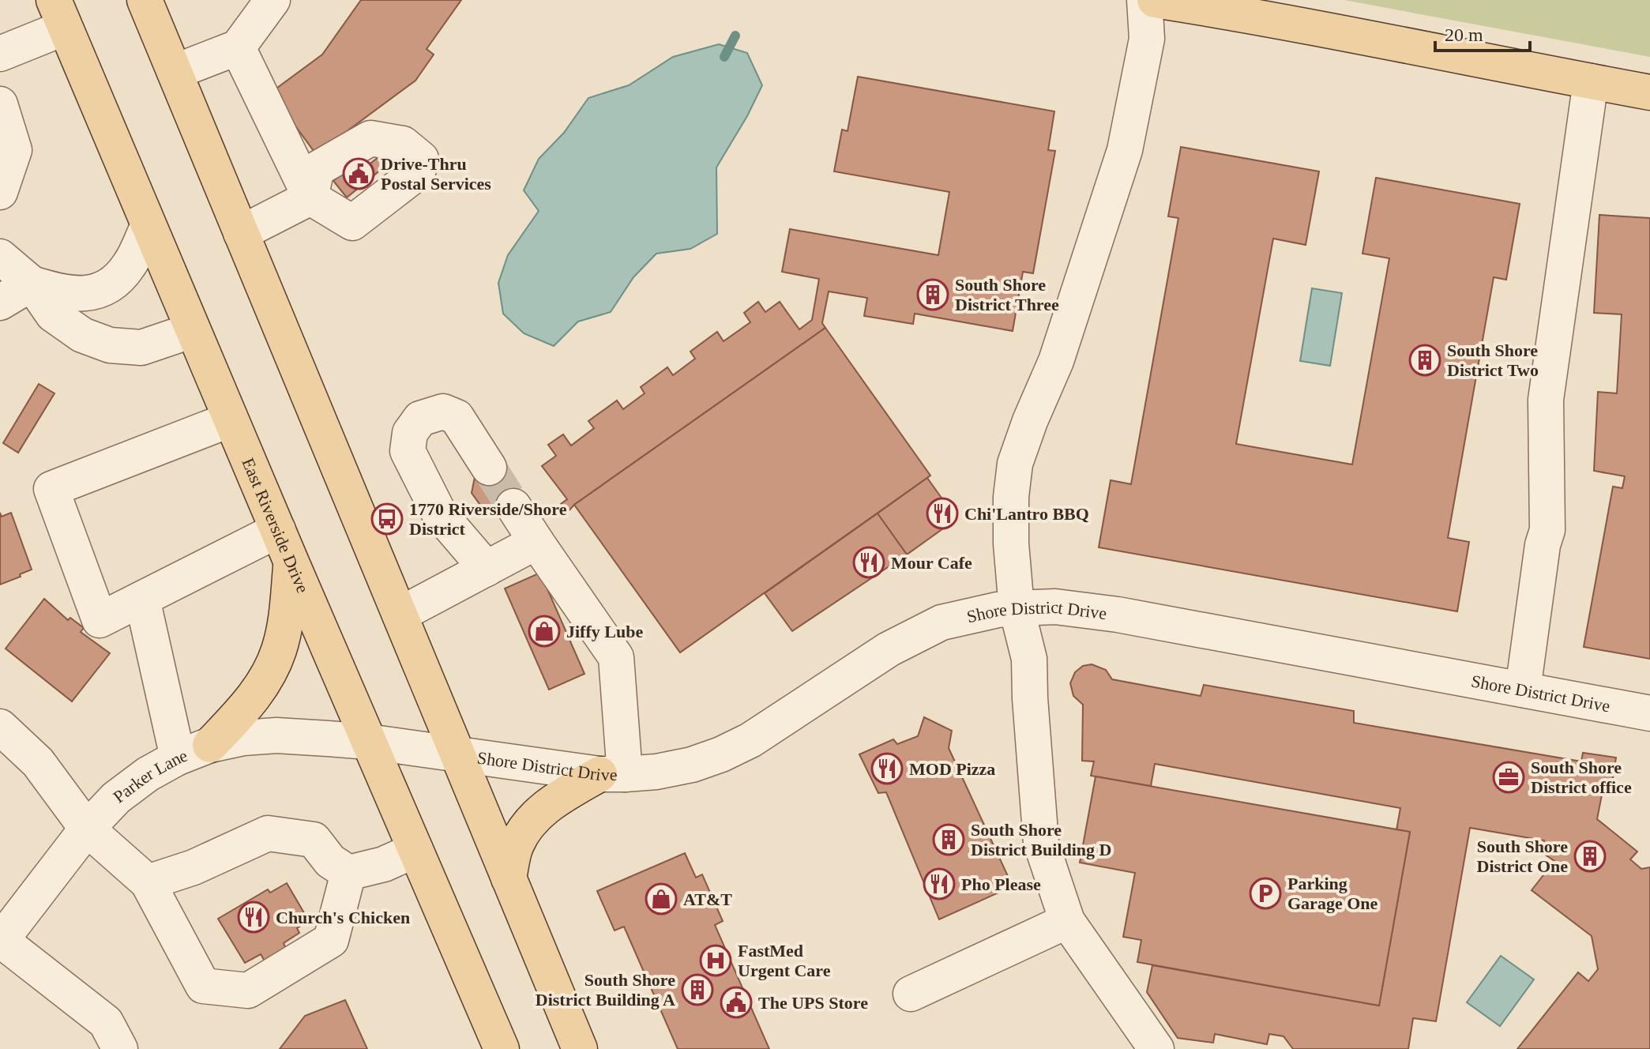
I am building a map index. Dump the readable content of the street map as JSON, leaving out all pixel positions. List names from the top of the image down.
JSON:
{
  "streets": {
    "main road": ["East Riverside Drive"],
    "street": ["Shore District Drive", "Parker Lane"]
  },
  "crossings": [
    ["East Riverside Drive", "Parker Lane"],
    ["Shore District Drive", "Parker Lane"]
  ],
  "places": {
    "public building": ["Drive-Thru Postal Services", "The UPS Store"],
    "building": [
      "South Shore District Three",
      "South Shore District Two",
      "South Shore District Building D",
      "South Shore District One",
      "South Shore District Building A"
    ],
    "restaurant": [
      "Chi'Lantro BBQ",
      "Mour Cafe",
      "MOD Pizza",
      "Pho Please",
      "Church's Chicken"
    ],
    "bus stop": ["1770 Riverside/Shore District"],
    "shop": ["Jiffy Lube", "AT&T"],
    "office": ["South Shore District office"],
    "parking": ["Parking Garage One"],
    "hospital": ["FastMed Urgent Care"]
  },
  "scale_bar": "20 m"
}
